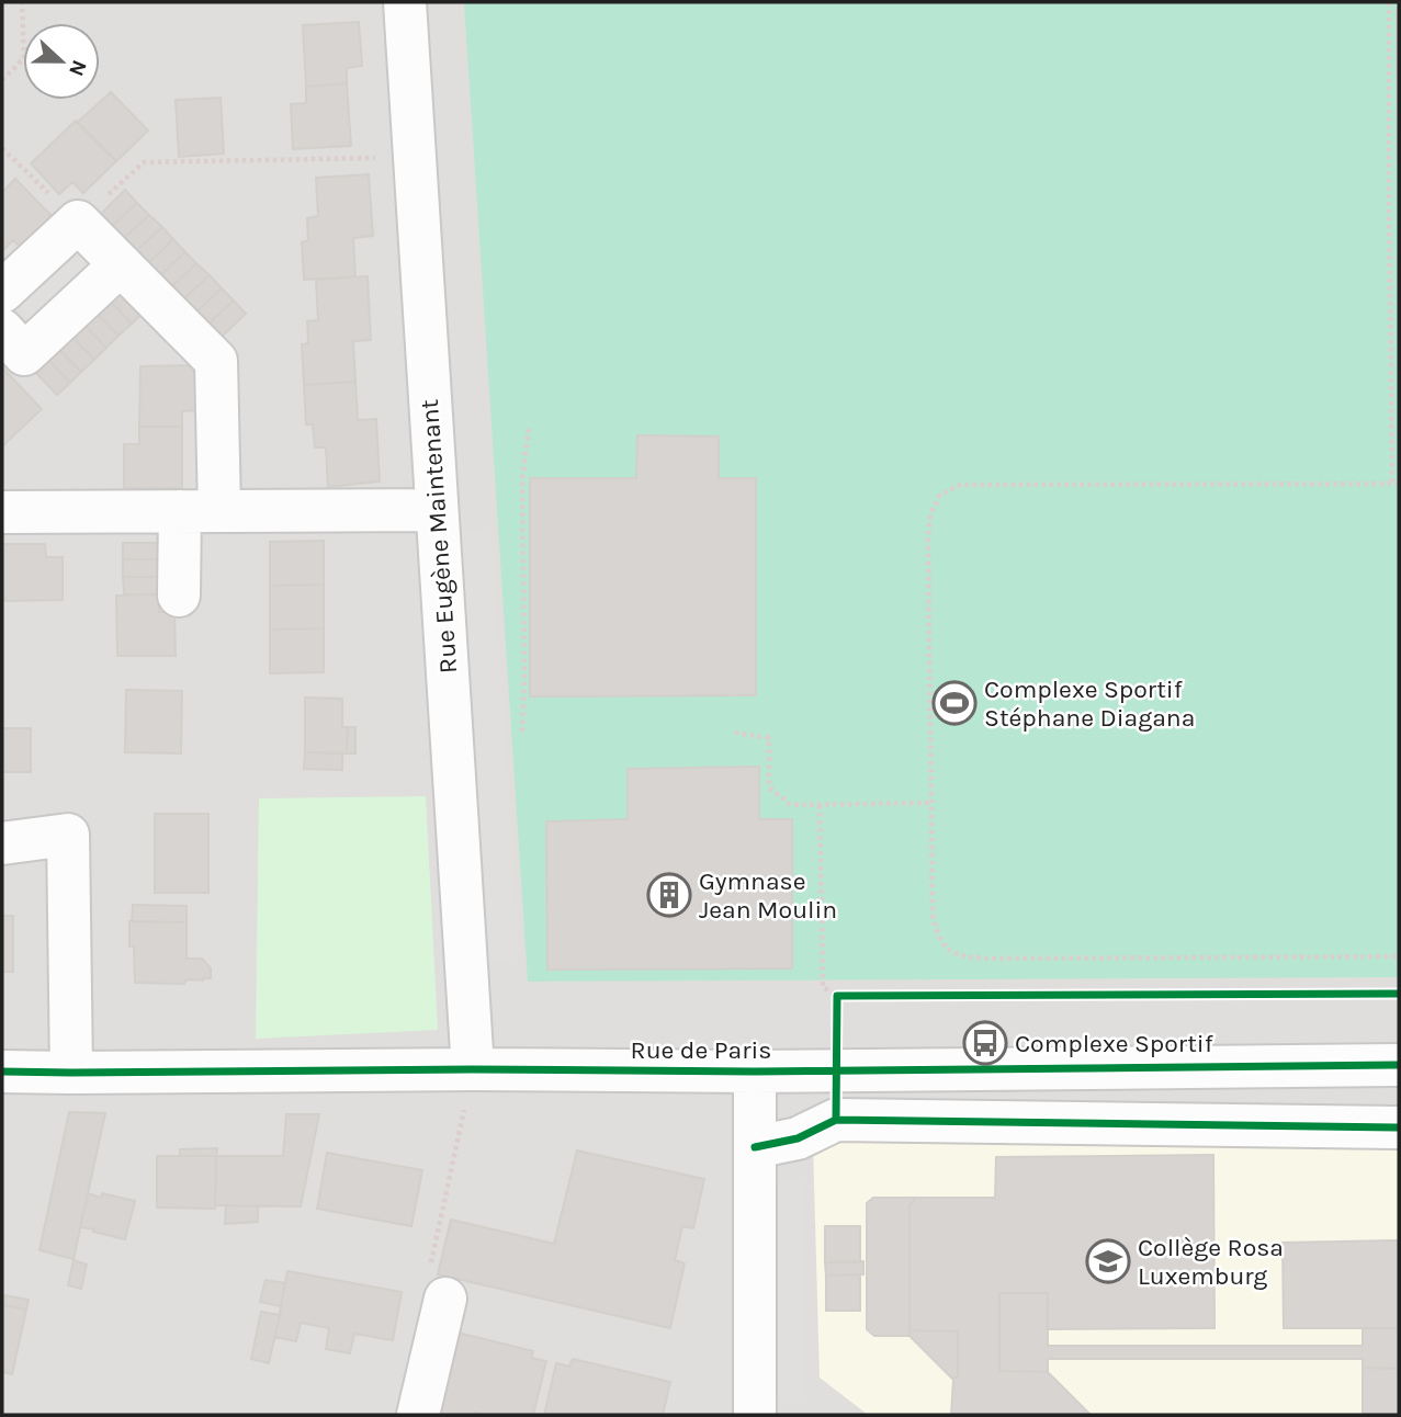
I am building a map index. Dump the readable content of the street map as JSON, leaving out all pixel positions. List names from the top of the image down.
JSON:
{
  "streets": {
    "street": ["Rue Eugène Maintenant", "Rue de Paris"]
  },
  "crossings": [
    ["Rue Eugène Maintenant", "Rue de Paris"]
  ],
  "places": {
    "sports": ["Complexe Sportif Stéphane Diagana"],
    "building": ["Gymnase Jean Moulin"],
    "bus stop": ["Complexe Sportif"],
    "school or university": ["Collège Rosa Luxemburg"]
  },
  "north": "right"
}
